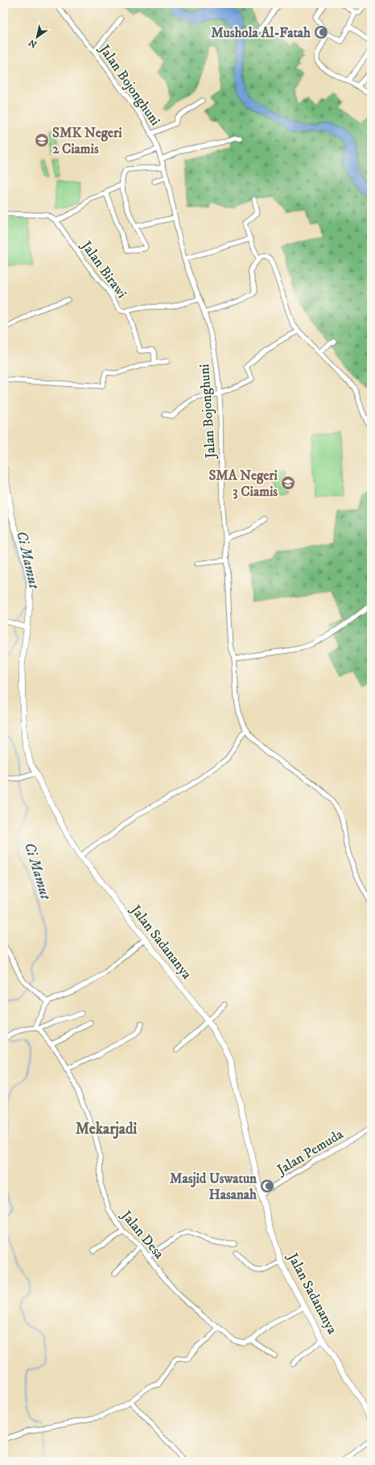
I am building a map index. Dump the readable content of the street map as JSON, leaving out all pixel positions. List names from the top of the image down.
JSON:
{
  "streets": {
    "street": [
      "Jalan Bojonghuni",
      "Jalan Birawi",
      "Jalan Sadananya",
      "Jalan Pemuda",
      "Jalan Desa"
    ]
  },
  "crossings": [
    ["Jalan Bojonghuni", "Jalan Birawi"],
    ["Jalan Sadananya", "Jalan Pemuda"]
  ],
  "districts": ["Mekarjadi"],
  "water": ["Ci Mamut"],
  "places": {
    "mosque": ["Mushola Al-Fatah", "Masjid Uswatun Hasanah"],
    "school or university": ["SMK Negeri 2 Ciamis", "SMA Negeri 3 Ciamis"]
  },
  "north": "bottom left"
}
